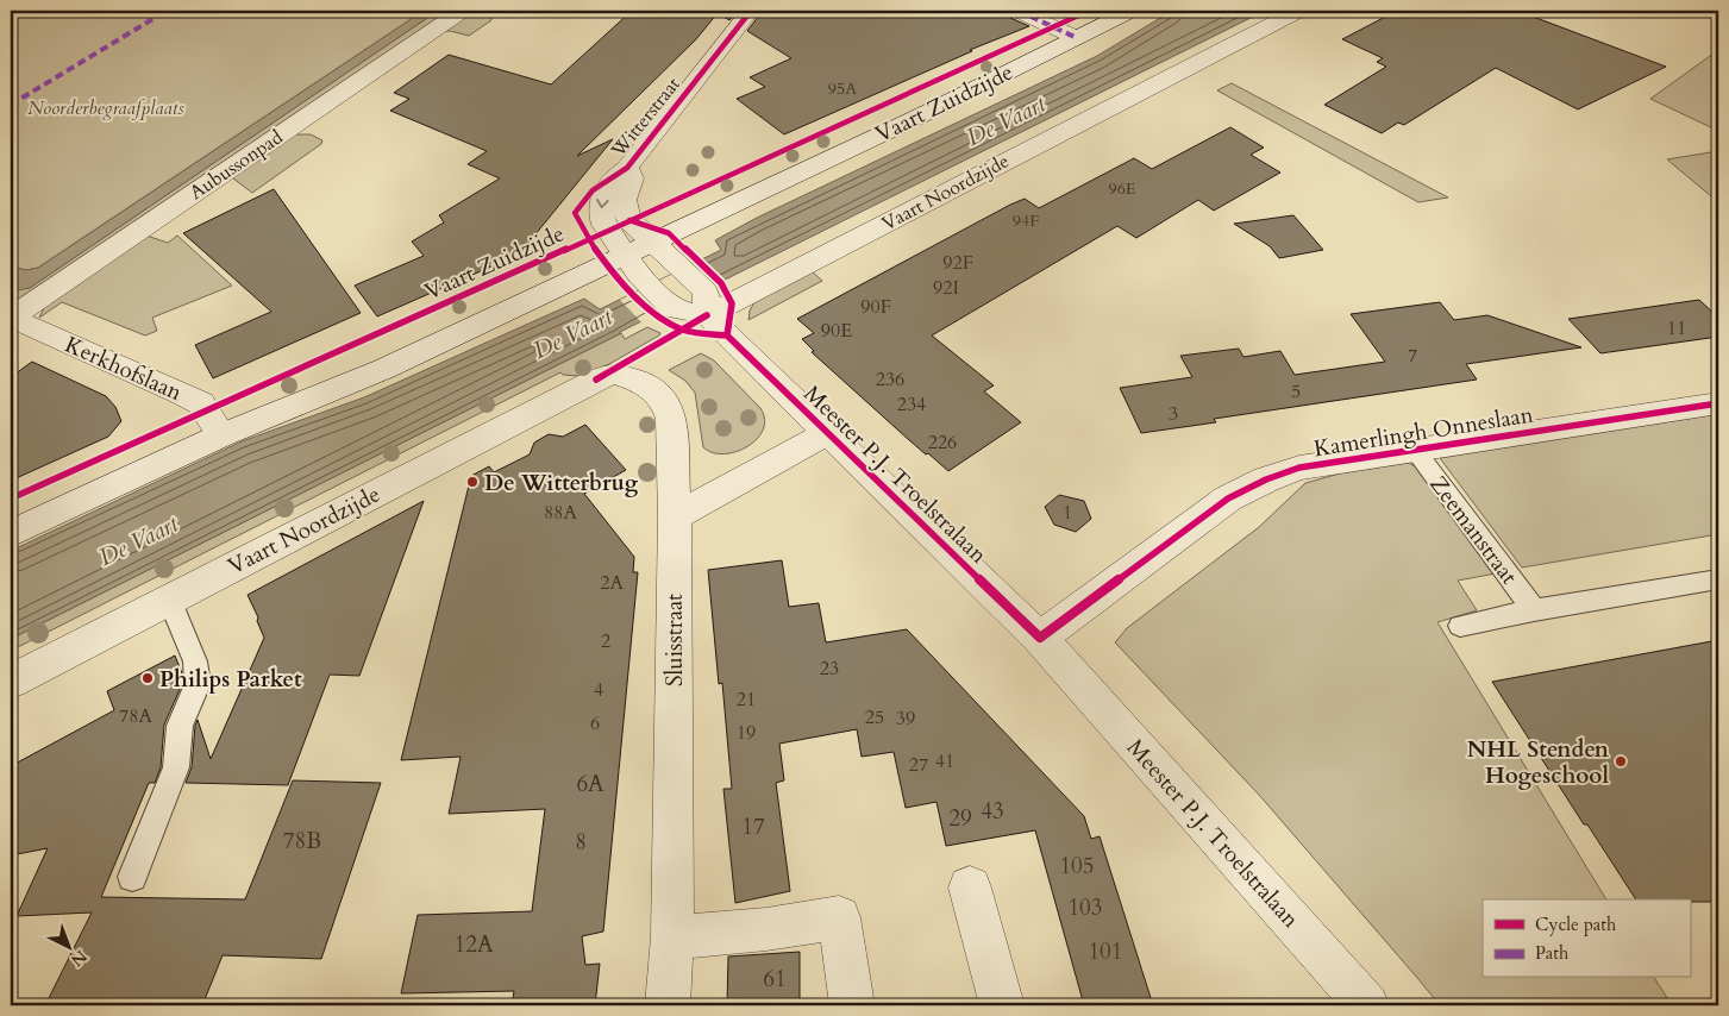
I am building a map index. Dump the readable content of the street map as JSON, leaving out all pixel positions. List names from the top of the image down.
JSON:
{
  "streets": {
    "street": [
      "Vaart Zuidzijde",
      "Witterstraat",
      "Aubussonpad",
      "Vaart Noordzijde",
      "Kerkhofslaan",
      "Kamerlingh Onneslaan",
      "Meester P.J. Troelstralaan",
      "Sluisstraat"
    ],
    "lane": ["Zeemanstraat"]
  },
  "crossings": [
    ["Vaart Zuidzijde", "Witterstraat"],
    ["Vaart Zuidzijde", "Kerkhofslaan"],
    ["Vaart Zuidzijde", "Meester P.J. Troelstralaan"],
    ["Witterstraat", "Meester P.J. Troelstralaan"],
    ["Aubussonpad", "Kerkhofslaan"],
    ["Vaart Noordzijde", "Meester P.J. Troelstralaan"],
    ["Vaart Noordzijde", "Sluisstraat"],
    ["Kamerlingh Onneslaan", "Meester P.J. Troelstralaan"],
    ["Kamerlingh Onneslaan", "Zeemanstraat"]
  ],
  "water": ["De Vaart"],
  "parks": ["Noorderbegraafplaats"],
  "places": ["De Witterbrug", "Philips Parket", "NHL Stenden Hogeschool"],
  "house_numbers": [
    "95A",
    "96E",
    "94F",
    "92F",
    "92I",
    "90F",
    "11",
    "90E",
    "7",
    "236",
    "5",
    "234",
    "3",
    "226",
    "88A",
    "1",
    "2A",
    "2",
    "23",
    "4",
    "21",
    "78A",
    "25",
    "39",
    "6",
    "19",
    "41",
    "27",
    "6A",
    "43",
    "29",
    "17",
    "78B",
    "8",
    "105",
    "103",
    "12A",
    "101",
    "61"
  ],
  "legend": ["Cycle path", "Path"],
  "north": "bottom right"
}
